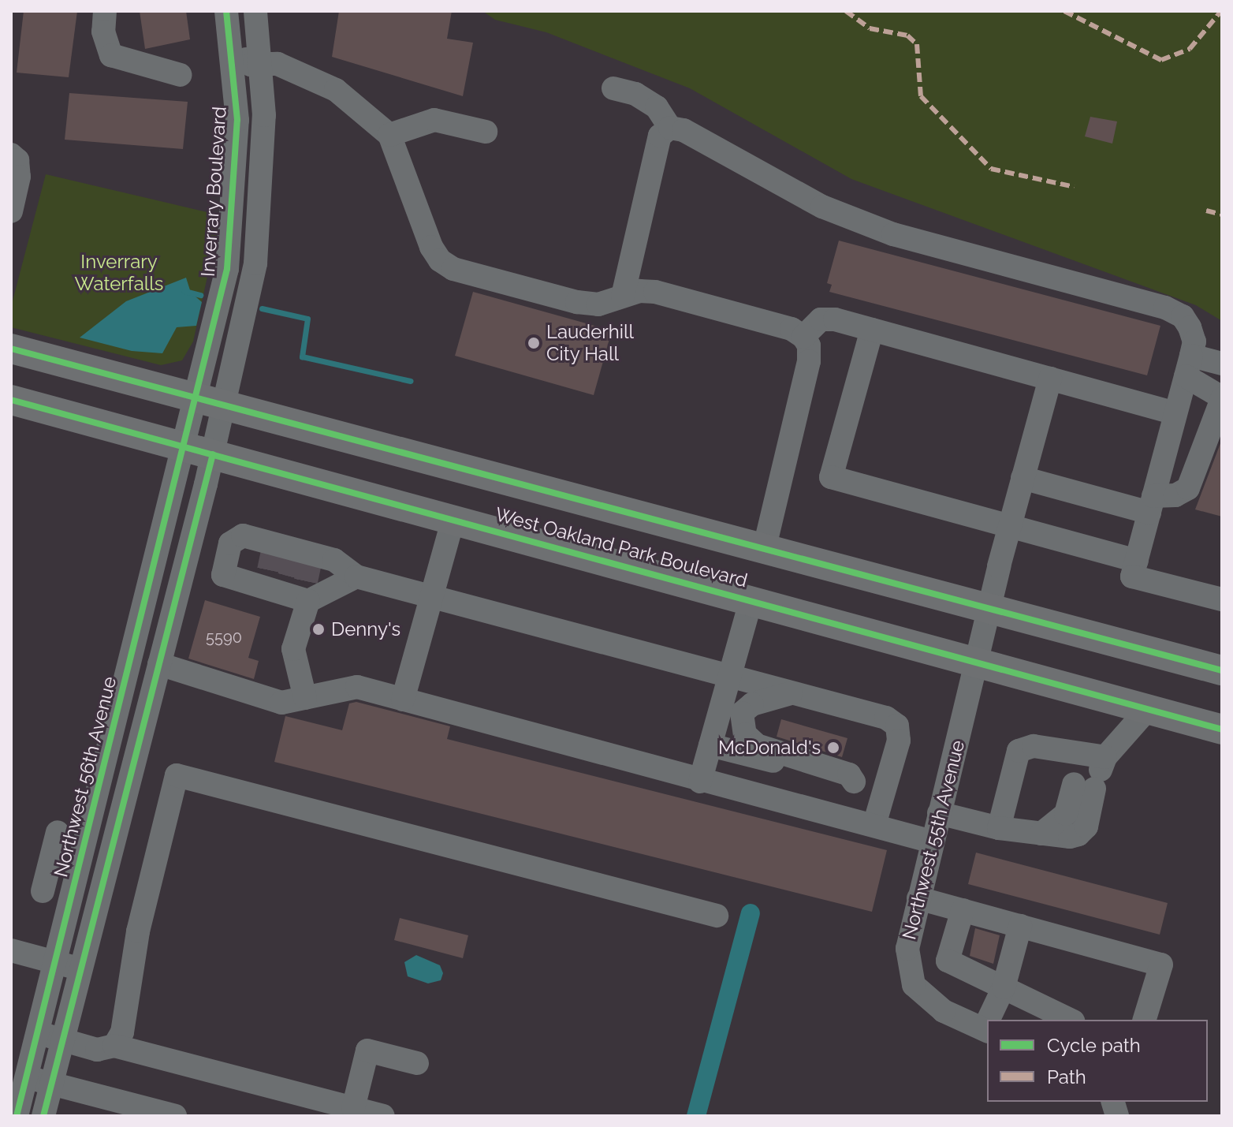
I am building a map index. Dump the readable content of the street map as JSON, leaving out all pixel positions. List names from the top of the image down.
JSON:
{
  "streets": {
    "main road": ["West Oakland Park Boulevard"],
    "street": ["Inverrary Boulevard", "Northwest 56th Avenue", "Northwest 55th Avenue"]
  },
  "crossings": [
    ["Inverrary Boulevard", "West Oakland Park Boulevard"],
    ["Inverrary Boulevard", "Northwest 56th Avenue"],
    ["West Oakland Park Boulevard", "Northwest 56th Avenue"],
    ["West Oakland Park Boulevard", "Northwest 55th Avenue"]
  ],
  "parks": ["Inverrary Waterfalls"],
  "places": ["Lauderhill City Hall", "Denny's", "McDonald's"],
  "house_numbers": ["5590"],
  "legend": ["Cycle path", "Path"]
}
